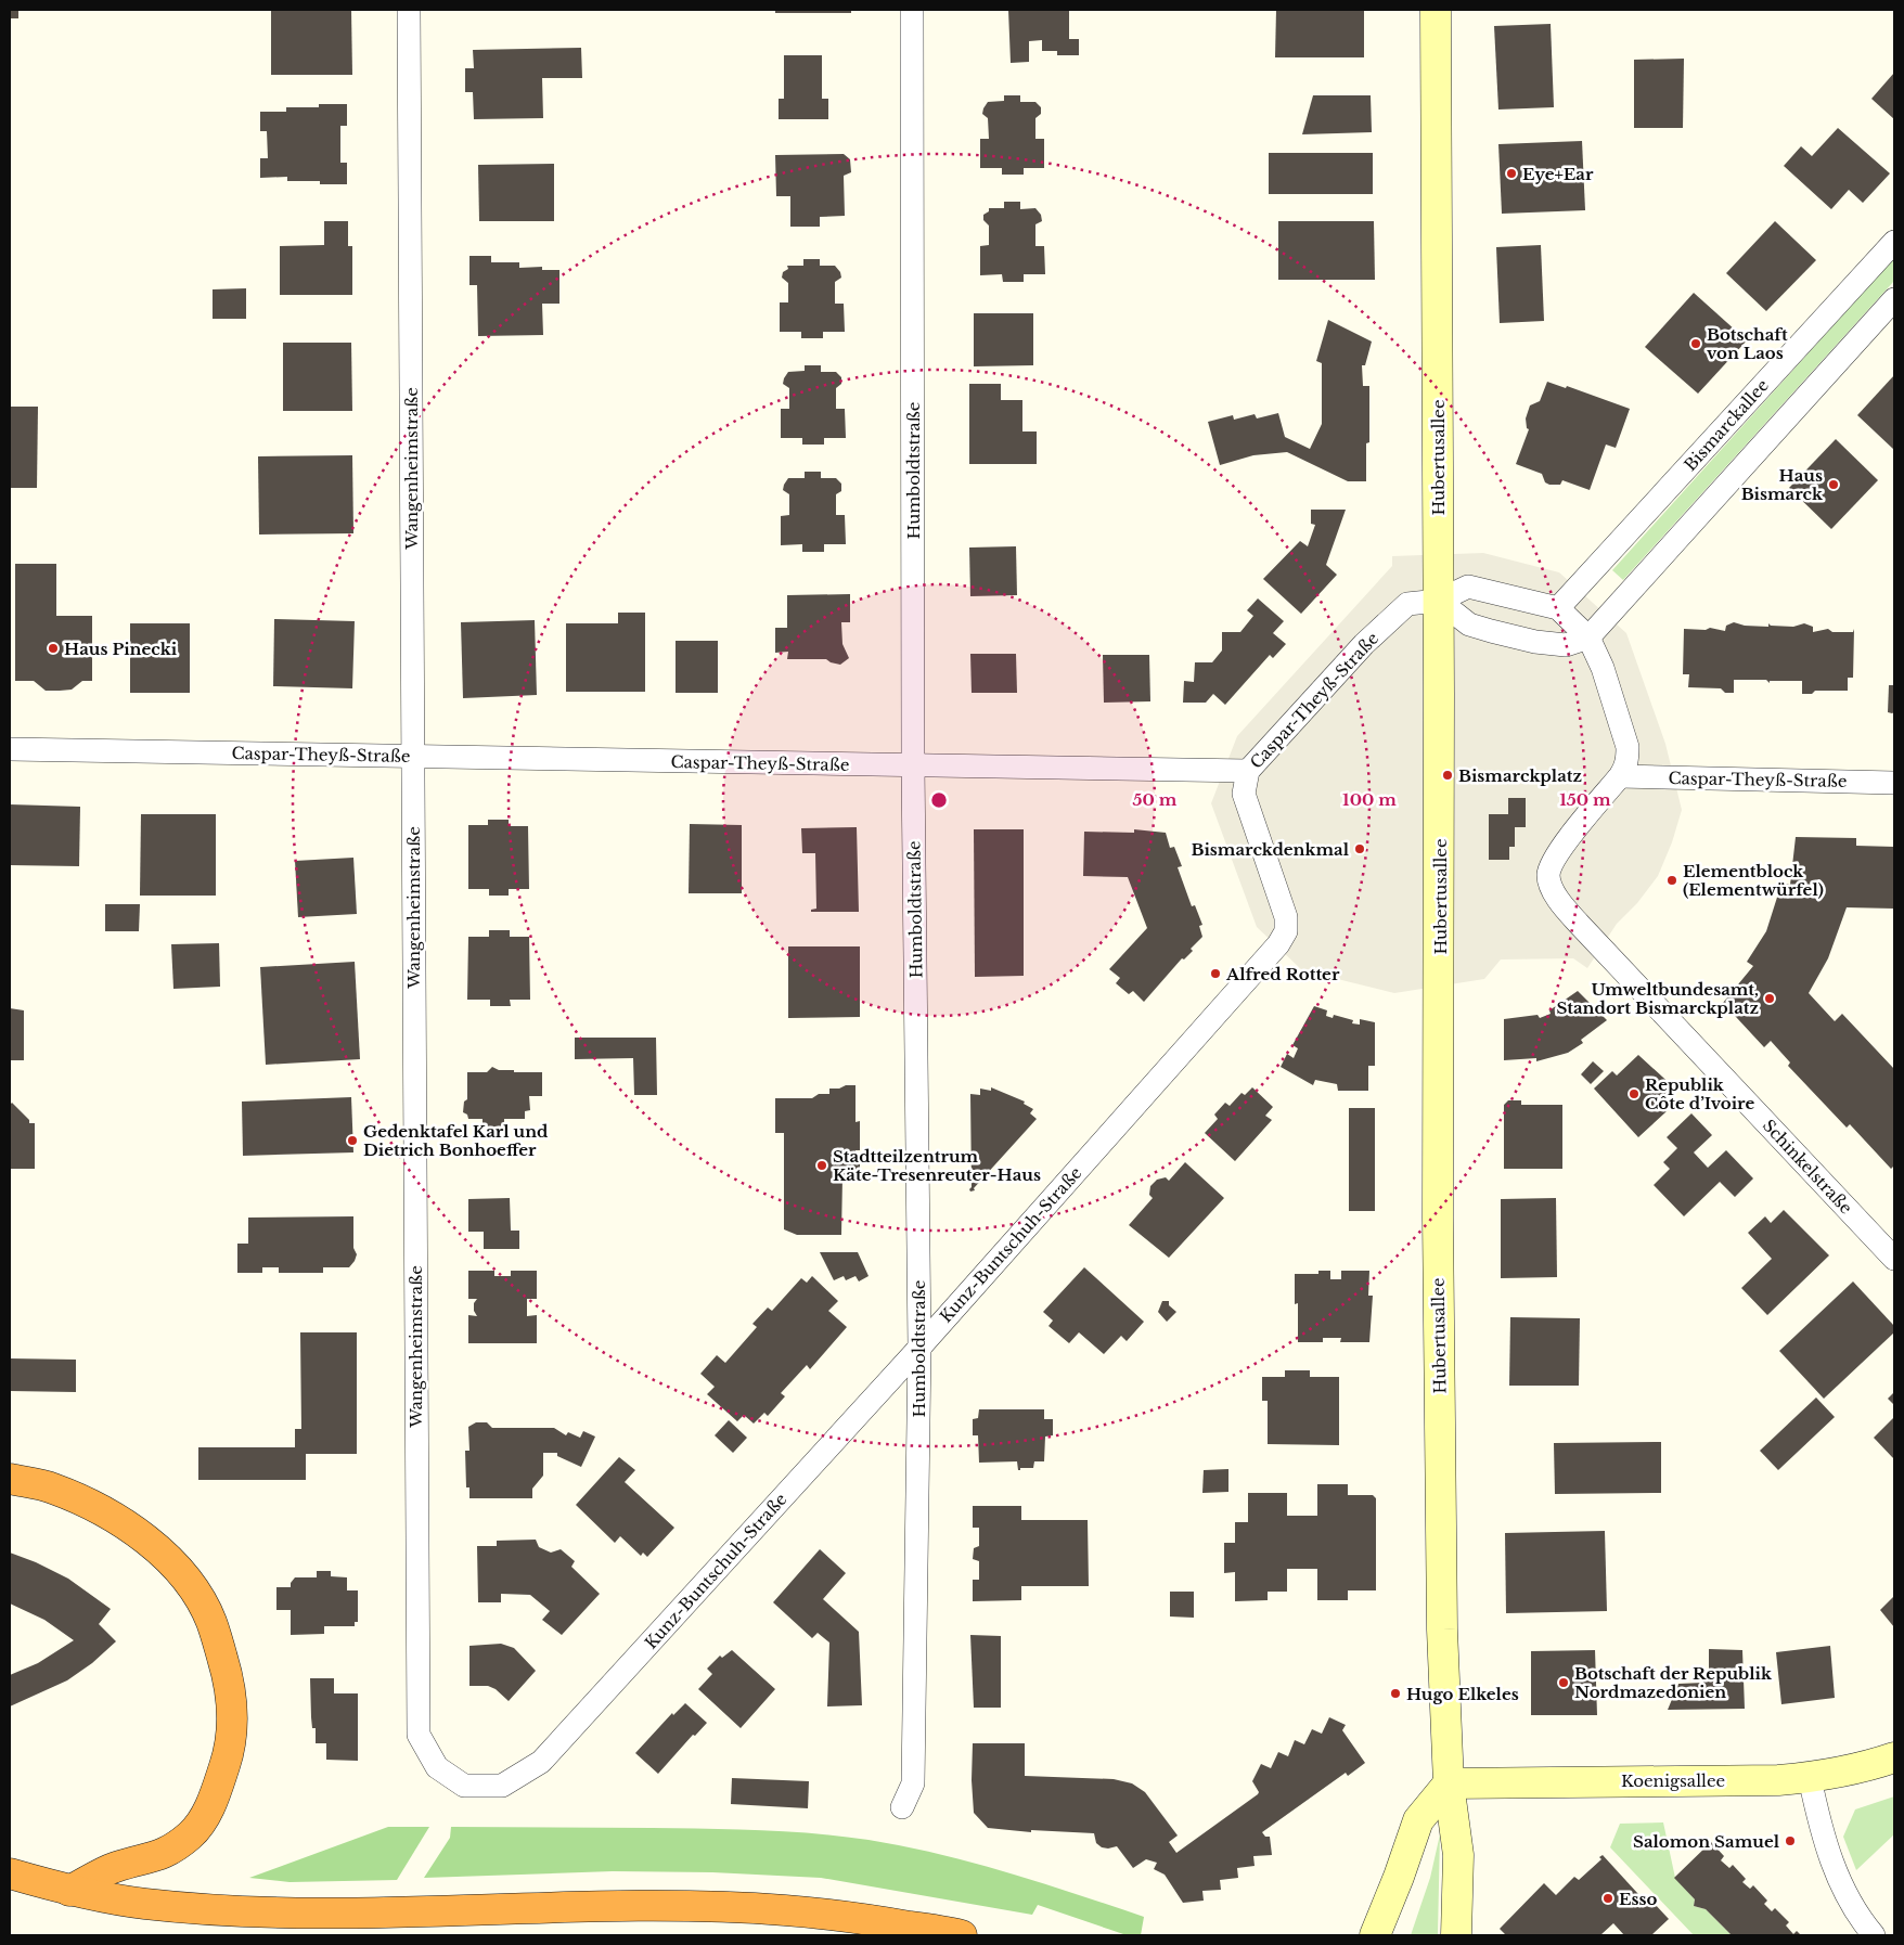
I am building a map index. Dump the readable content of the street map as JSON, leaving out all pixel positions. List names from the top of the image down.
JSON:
{
  "streets": {
    "main road": ["Hubertusallee", "Koenigsallee"],
    "street": [
      "Bismarckallee",
      "Wangenheimstraße",
      "Humboldtstraße",
      "Caspar-Theyß-Straße",
      "Schinkelstraße",
      "Kunz-Buntschuh-Straße"
    ]
  },
  "crossings": [
    ["Hubertusallee", "Caspar-Theyß-Straße"],
    ["Hubertusallee", "Koenigsallee"],
    ["Wangenheimstraße", "Caspar-Theyß-Straße"],
    ["Wangenheimstraße", "Kunz-Buntschuh-Straße"],
    ["Humboldtstraße", "Caspar-Theyß-Straße"],
    ["Humboldtstraße", "Kunz-Buntschuh-Straße"],
    ["Caspar-Theyß-Straße", "Schinkelstraße"],
    ["Caspar-Theyß-Straße", "Kunz-Buntschuh-Straße"]
  ],
  "places": [
    "Eye+Ear",
    "Botschaft von Laos",
    "Haus Bismarck",
    "Haus Pinecki",
    "Bismarckplatz",
    "Bismarckdenkmal",
    "Elementblock (Elementwürfel)",
    "Alfred Rotter",
    "Umweltbundesamt, Standort Bismarckplatz",
    "Republik Côte d’Ivoire",
    "Gedenktafel Karl und Dietrich Bonhoeffer",
    "Stadtteilzentrum Käte-Tresenreuter-Haus",
    "Botschaft der Republik Nordmazedonien",
    "Hugo Elkeles",
    "Salomon Samuel",
    "Esso"
  ],
  "rings": ["50 m", "100 m", "150 m"]
}
